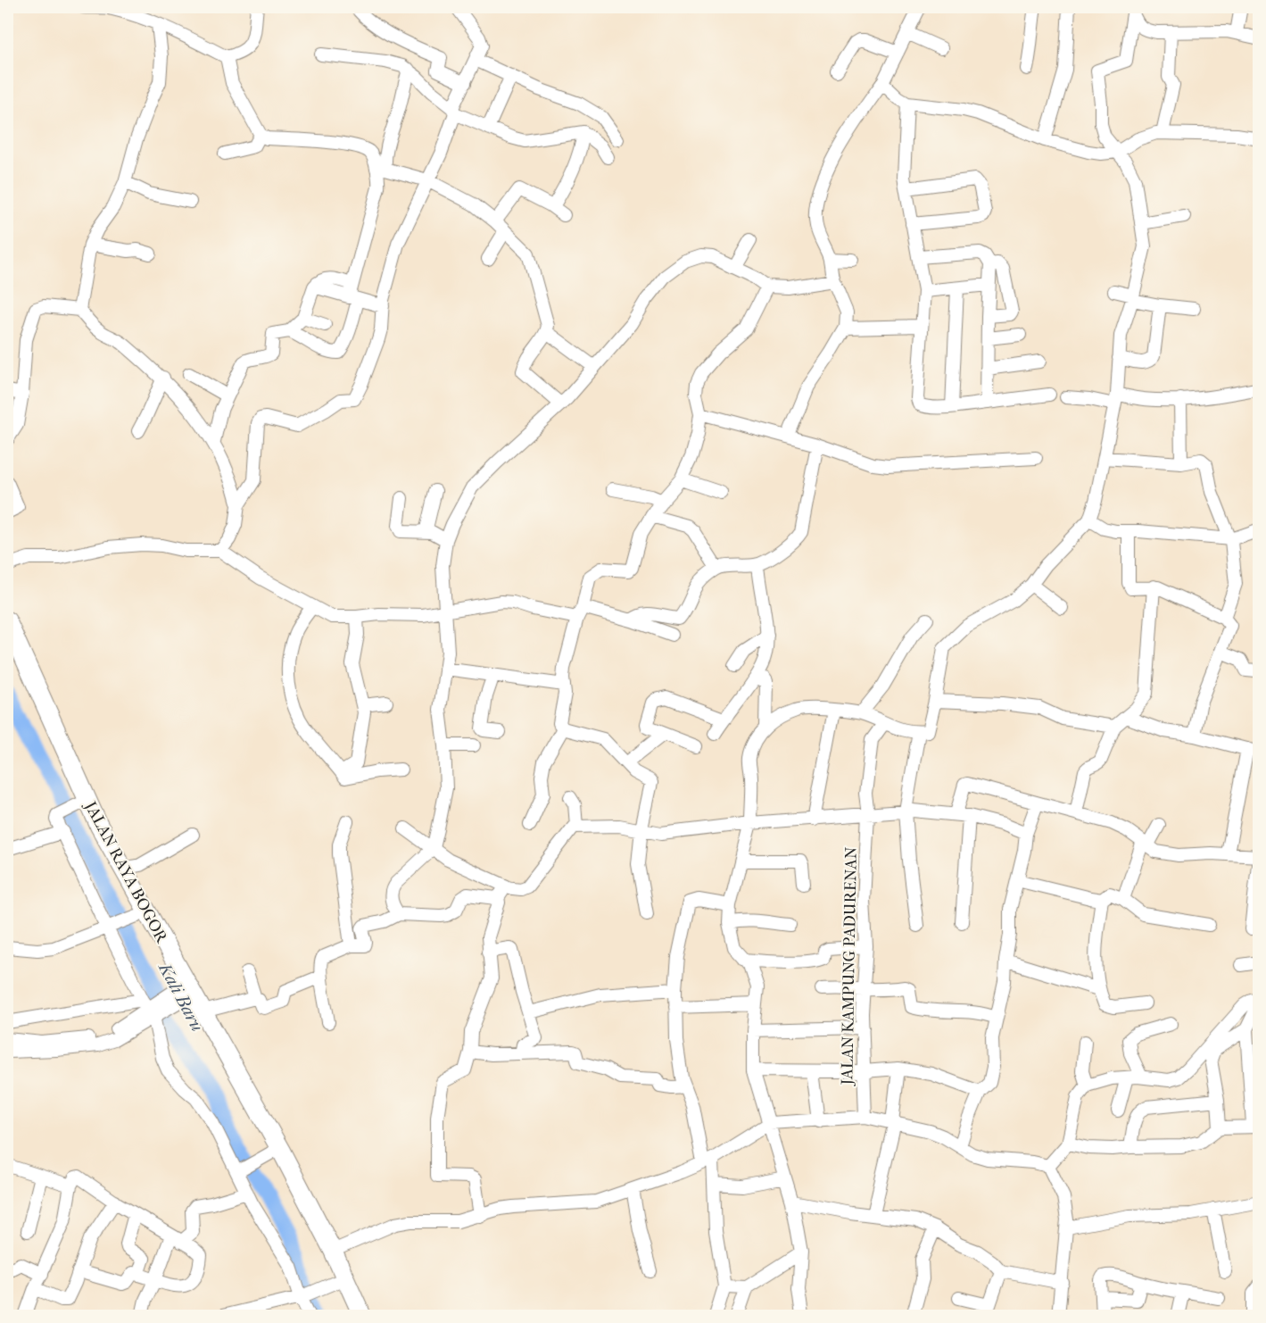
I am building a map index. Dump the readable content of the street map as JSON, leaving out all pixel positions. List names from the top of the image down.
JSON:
{
  "streets": {
    "highway": ["JALAN RAYA BOGOR"],
    "street": ["JALAN KAMPUNG PADURENAN"]
  },
  "water": ["Kali Baru"]
}
